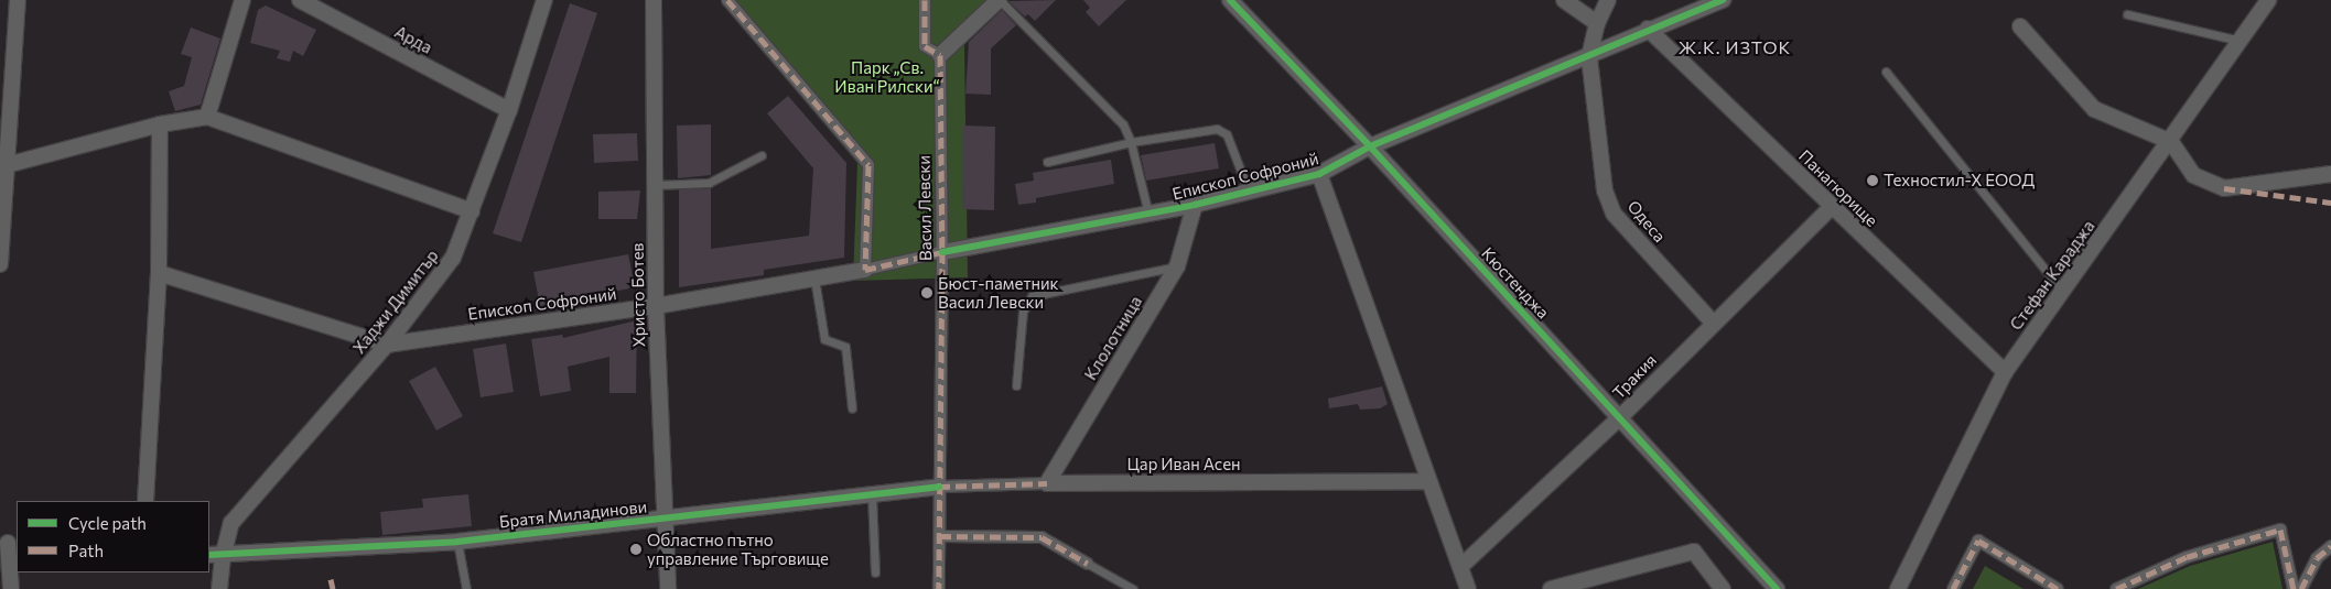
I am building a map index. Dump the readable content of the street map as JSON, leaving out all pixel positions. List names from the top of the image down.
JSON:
{
  "streets": {
    "street": [
      "Арда",
      "Епископ Софроний",
      "Панагюрище",
      "Васил Левски",
      "Одеса",
      "Стефан Караджа",
      "Кюстенджа",
      "Христо Ботев",
      "Хаджи Димитър",
      "Клолотница",
      "Тракия",
      "Цар Иван Асен",
      "Братя Миладинови"
    ]
  },
  "crossings": [
    ["Арда", "Хаджи Димитър"],
    ["Епископ Софроний", "Панагюрище"],
    ["Епископ Софроний", "Васил Левски"],
    ["Епископ Софроний", "Одеса"],
    ["Епископ Софроний", "Кюстенджа"],
    ["Епископ Софроний", "Христо Ботев"],
    ["Епископ Софроний", "Хаджи Димитър"],
    ["Епископ Софроний", "Клолотница"],
    ["Панагюрище", "Стефан Караджа"],
    ["Панагюрище", "Тракия"],
    ["Васил Левски", "Цар Иван Асен"],
    ["Васил Левски", "Братя Миладинови"],
    ["Одеса", "Тракия"],
    ["Кюстенджа", "Тракия"],
    ["Христо Ботев", "Братя Миладинови"],
    ["Хаджи Димитър", "Братя Миладинови"],
    ["Клолотница", "Цар Иван Асен"],
    ["Цар Иван Асен", "Братя Миладинови"]
  ],
  "districts": ["Ж.К. ИЗТОК"],
  "parks": ["Парк „Св. Иван Рилски“"],
  "places": ["Техностил-Х ЕООД", "Бюст-паметник Васил Левски", "Областно пътно управление Търговище"],
  "legend": ["Cycle path", "Path"]
}
